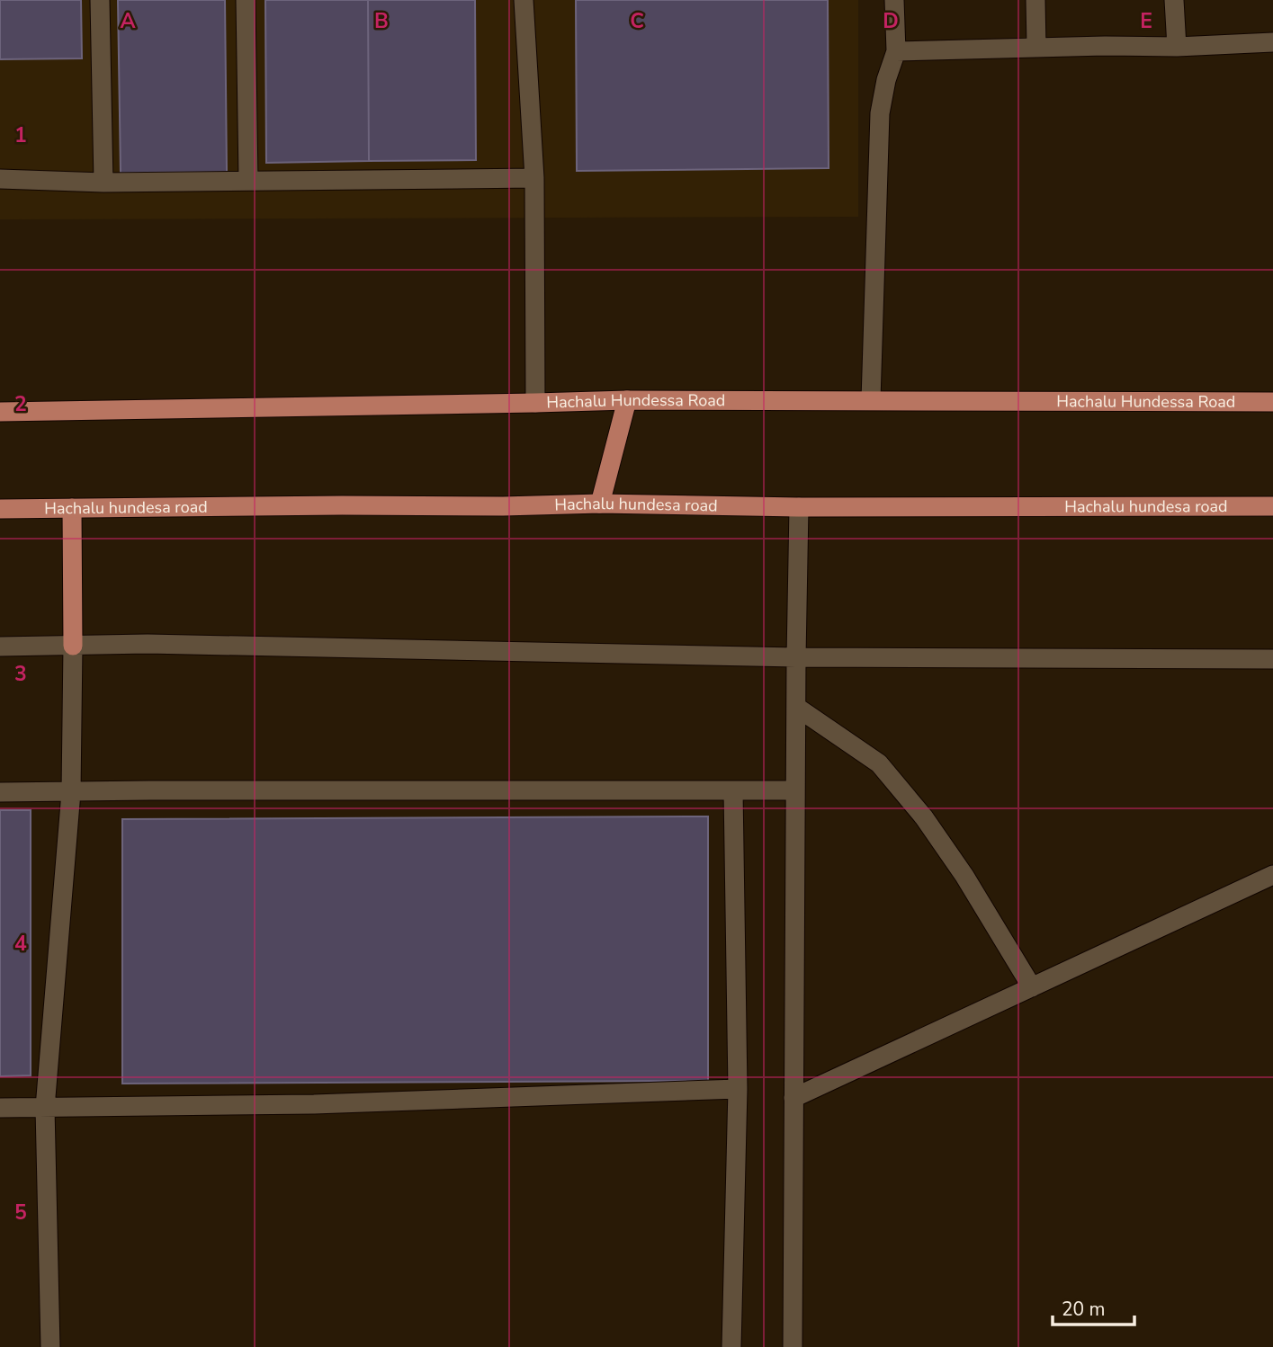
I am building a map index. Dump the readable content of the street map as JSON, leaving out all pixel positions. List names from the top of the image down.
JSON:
{
  "streets": {
    "main road": ["Hachalu Hundessa Road", "Hachalu hundesa road"]
  },
  "scale_bar": "20 m",
  "grid": {
    "columns": [
      "A",
      "B",
      "C",
      "D",
      "E"
    ],
    "rows": [
      "1",
      "2",
      "3",
      "4",
      "5"
    ]
  }
}
